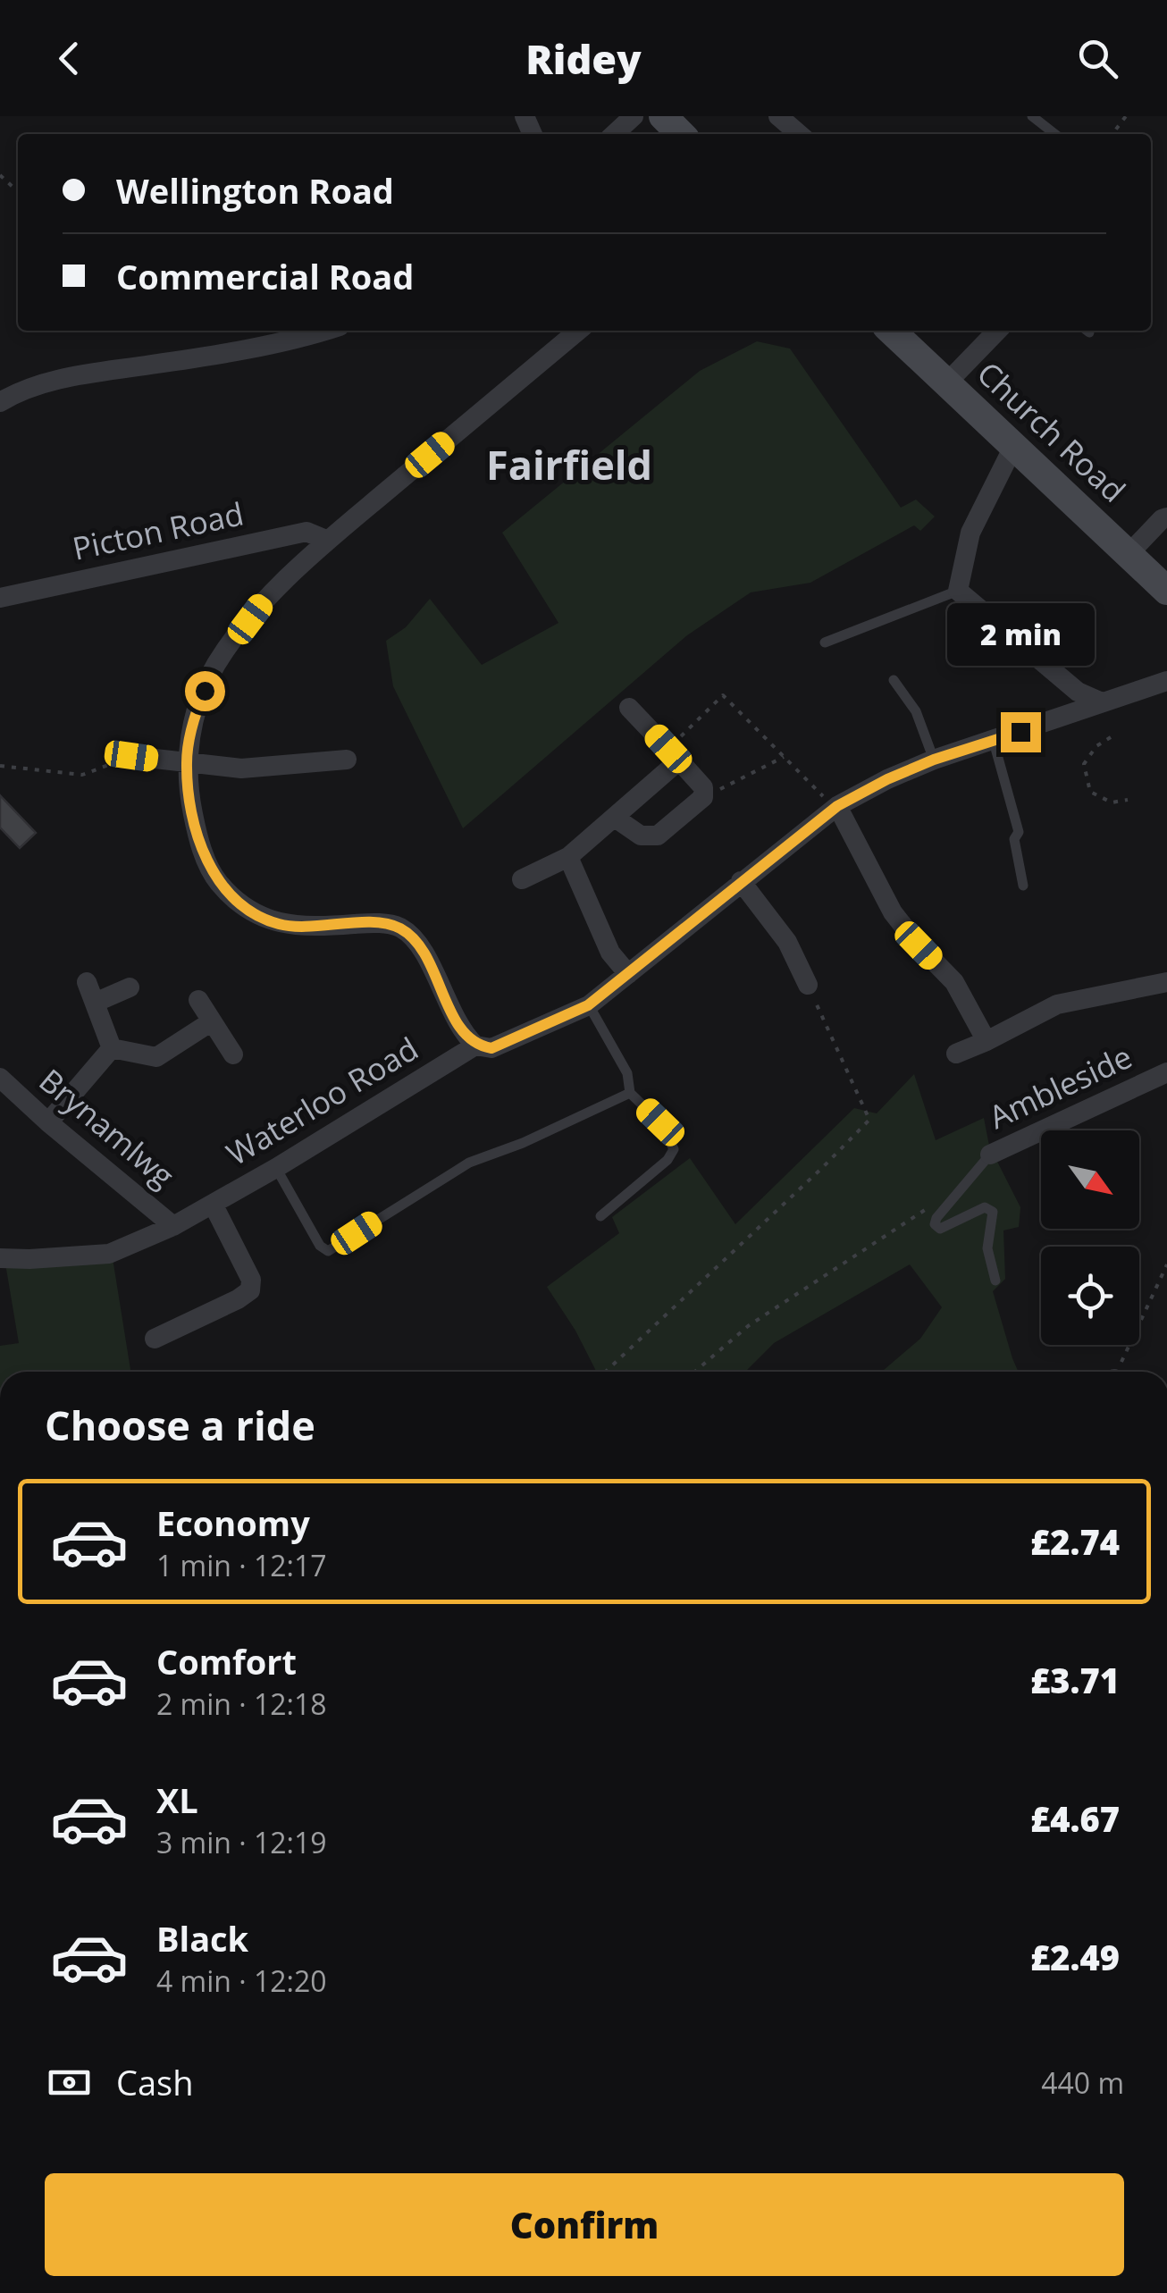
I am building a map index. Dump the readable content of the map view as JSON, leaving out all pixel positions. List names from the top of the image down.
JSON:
{
  "streets": {
    "main road": ["Church Road"],
    "street": [
      "Picton Road",
      "Ambleside",
      "Waterloo Road",
      "Brynamlwg"
    ]
  },
  "crossings": [
    ["Waterloo Road", "Brynamlwg"]
  ],
  "districts": ["Fairfield"],
  "north": "bottom right",
  "page": {
    "header": "Ridey",
    "banner": ["Wellington Road", "Commercial Road"],
    "bubble": "2 min",
    "heading": "Choose a ride",
    "list": [
      {
        "name": "Economy",
        "note": "1 min · 12:17",
        "value": "£2.74"
      },
      {
        "name": "Comfort",
        "note": "2 min · 12:18",
        "value": "£3.71"
      },
      {
        "name": "XL",
        "note": "3 min · 12:19",
        "value": "£4.67"
      },
      {
        "name": "Black",
        "note": "4 min · 12:20",
        "value": "£2.49"
      }
    ],
    "pay": ["Cash", "440 m"],
    "buttons": "Confirm"
  }
}
